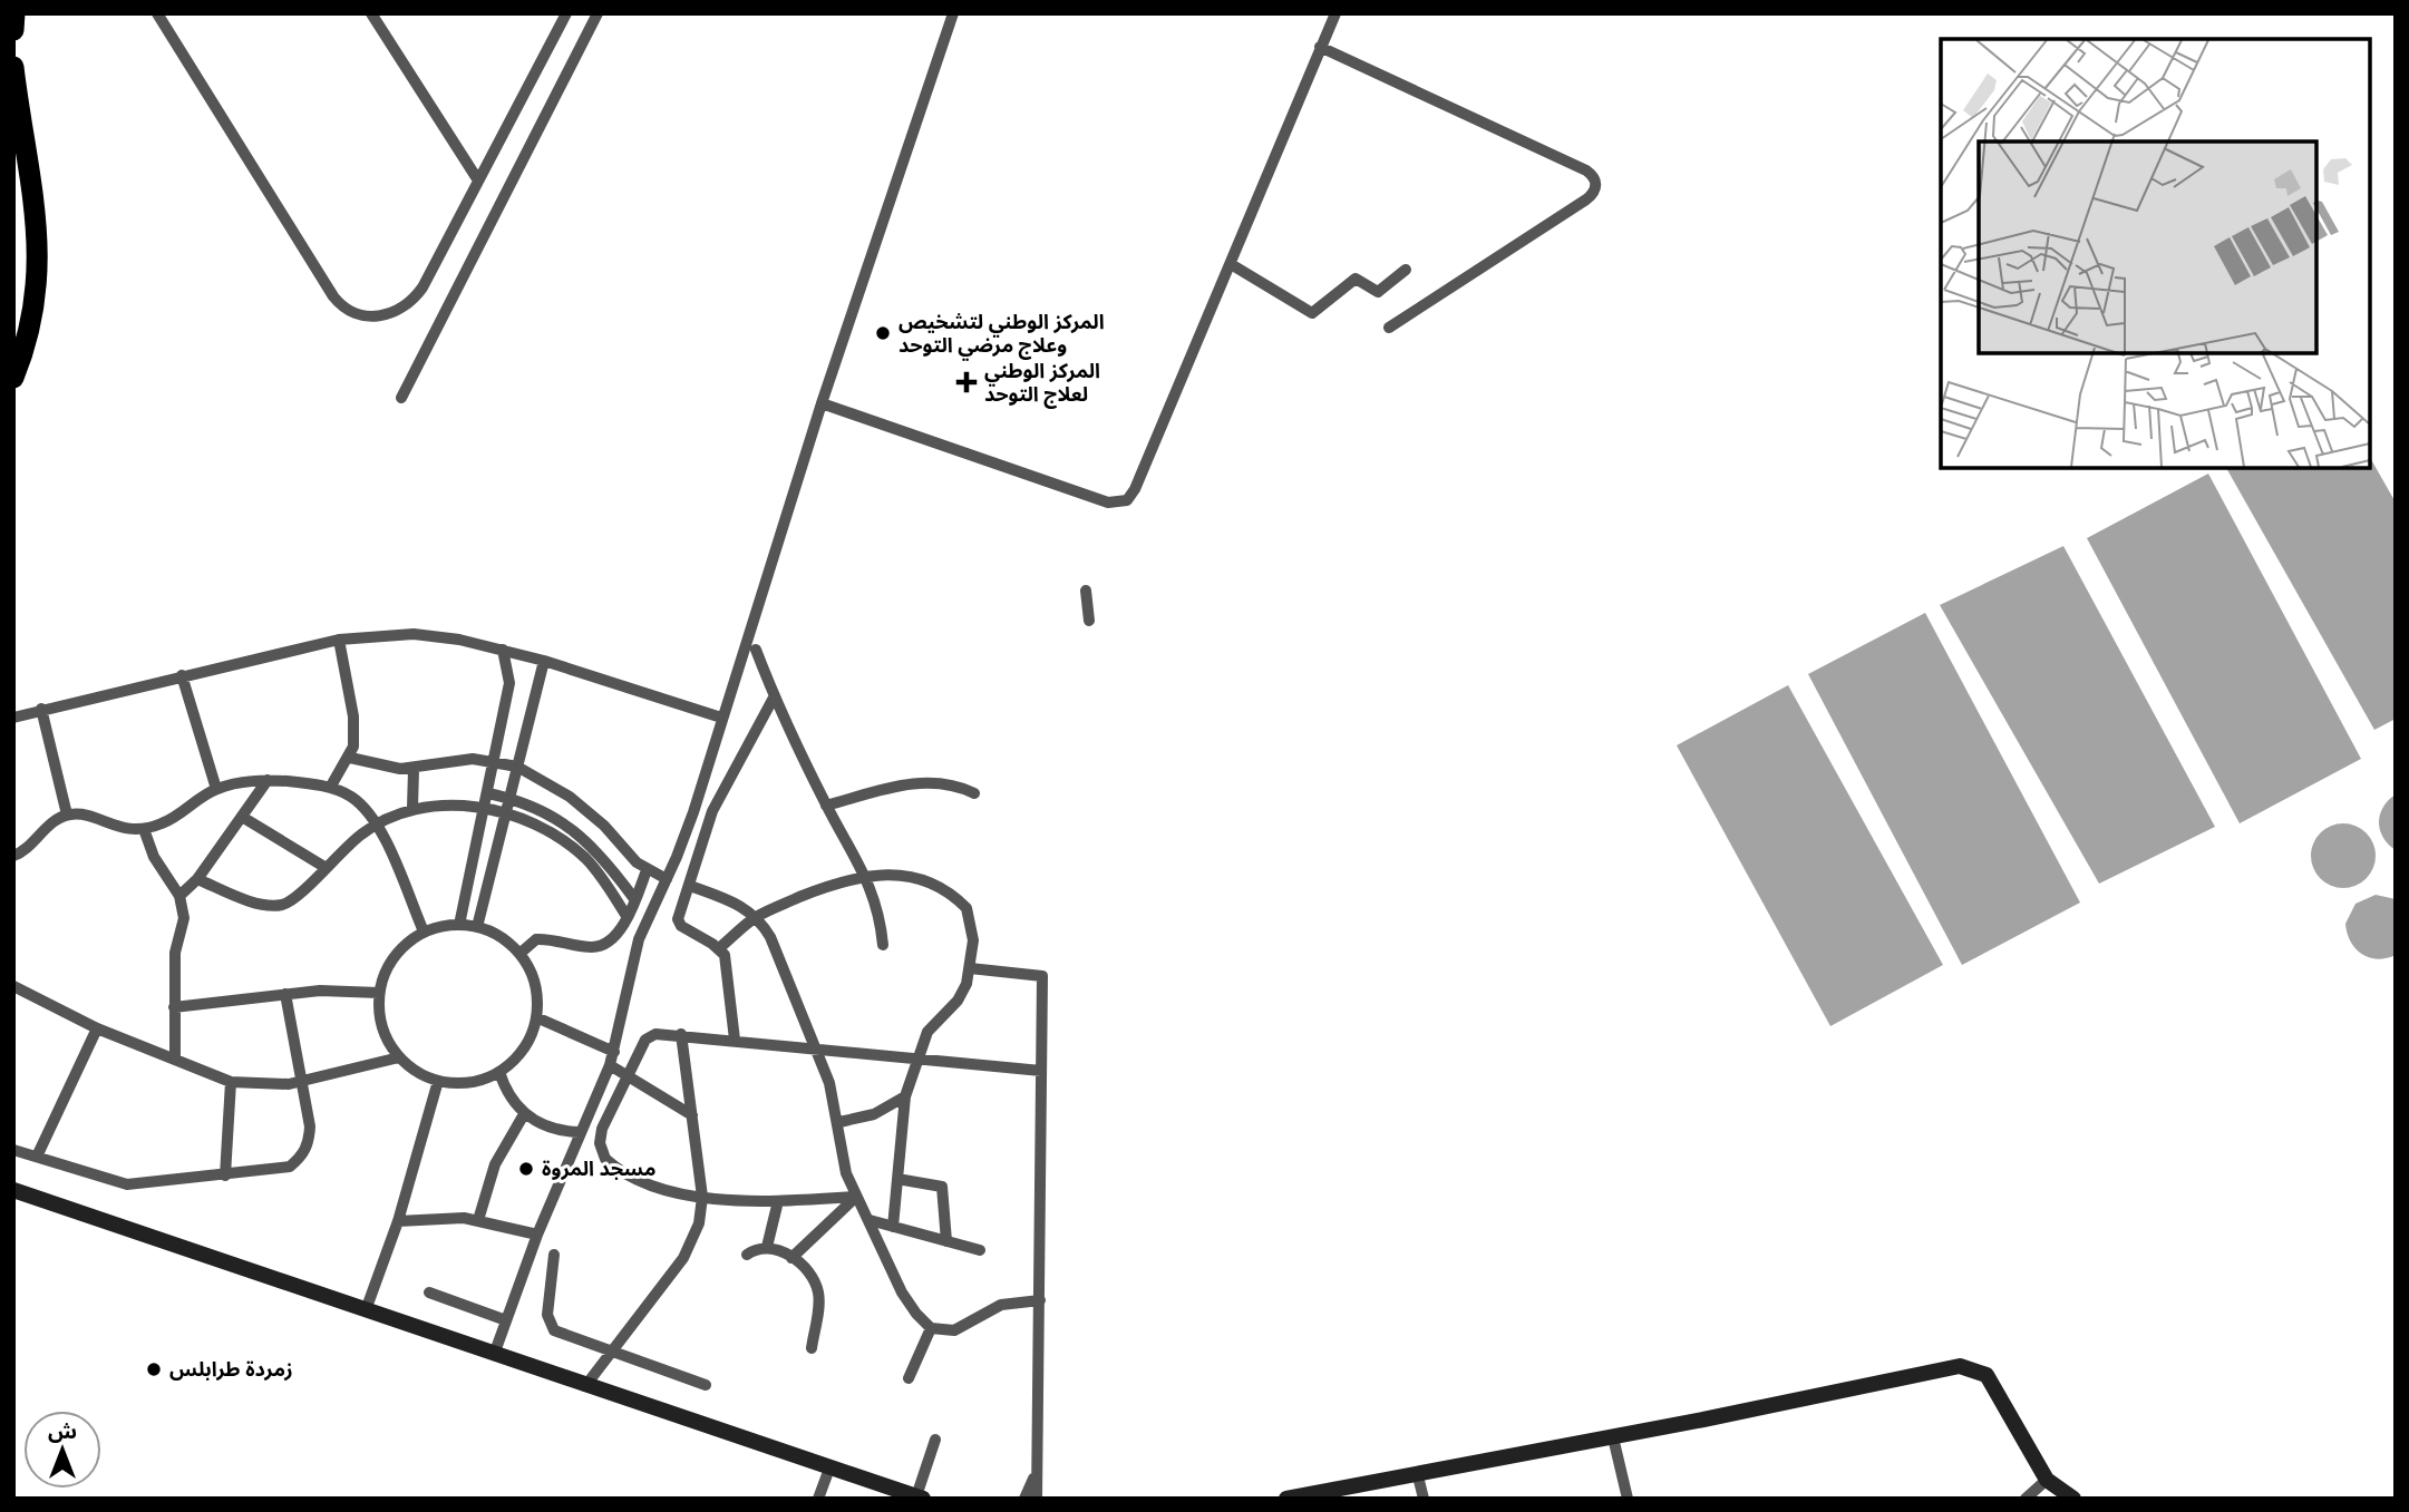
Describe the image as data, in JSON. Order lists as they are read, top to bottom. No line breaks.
{"places":{"other":["المركز الوطني لتشخيص وعلاج مرضي التوحد","مسجد المروة","زمردة طرابلس"],"health":["المركز الوطني لعلاج التوحد"]},"north":"top"}
